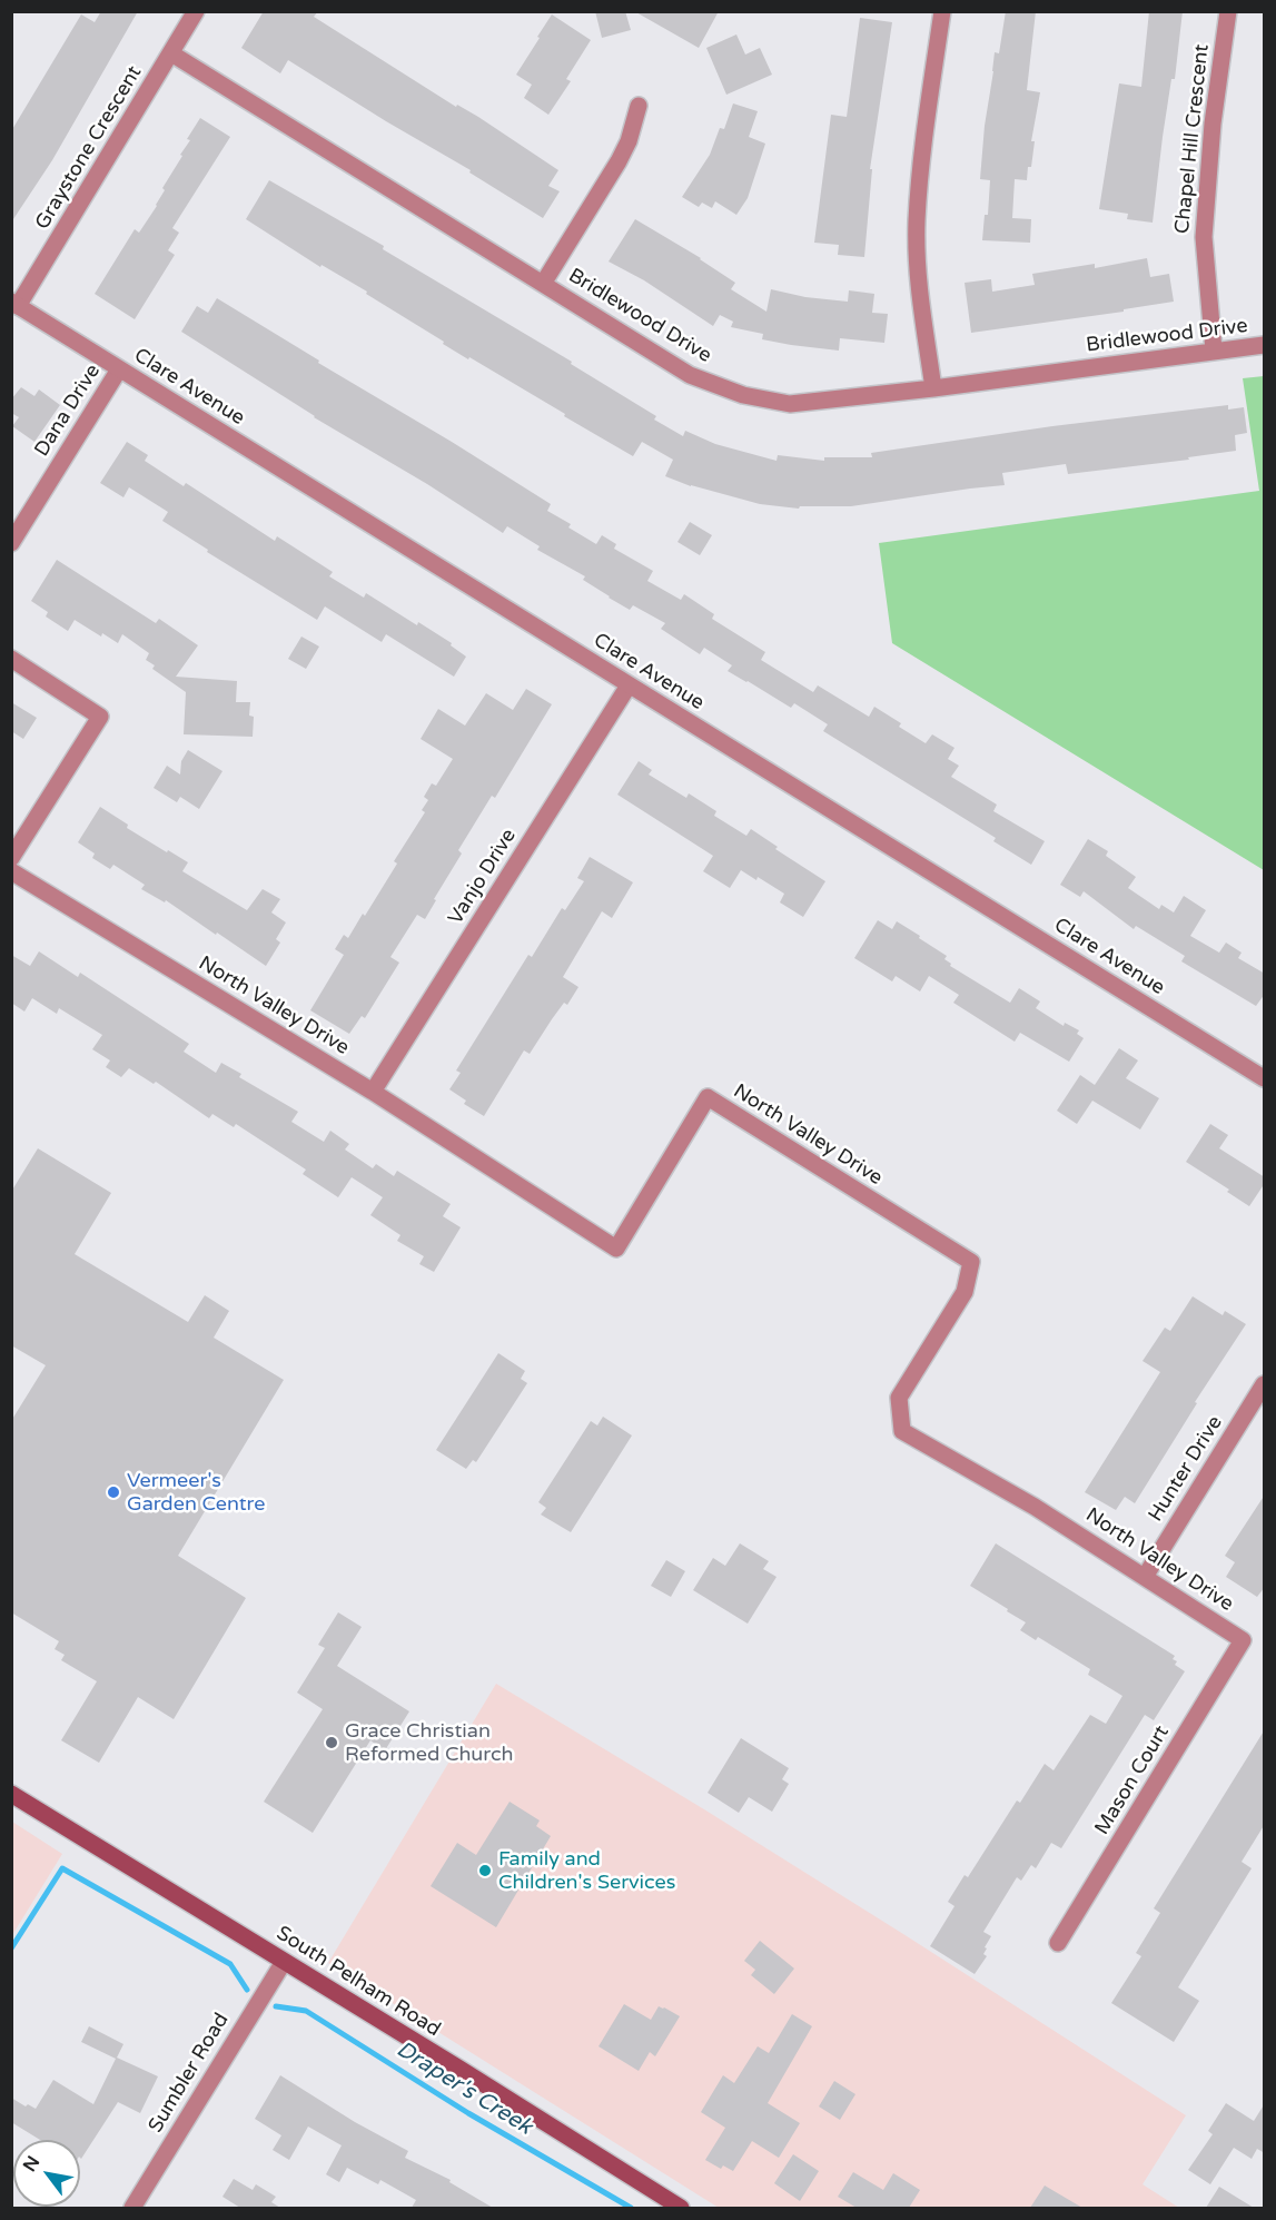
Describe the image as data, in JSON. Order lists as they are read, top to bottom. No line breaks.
{"streets":{"main road":["South Pelham Road"],"street":["Chapel Hill Crescent","Graystone Crescent","Bridlewood Drive","Clare Avenue","Dana Drive","Vanjo Drive","North Valley Drive","Hunter Drive","Mason Court","Sumbler Road"]},"crossings":[["Chapel Hill Crescent","Bridlewood Drive"],["Graystone Crescent","Bridlewood Drive"],["Graystone Crescent","Clare Avenue"],["Clare Avenue","Dana Drive"],["Clare Avenue","Vanjo Drive"],["Vanjo Drive","North Valley Drive"],["North Valley Drive","Hunter Drive"],["North Valley Drive","Mason Court"],["South Pelham Road","Sumbler Road"]],"water":["Draper's Creek"],"places":["Vermeer's Garden Centre","Grace Christian Reformed Church","Family and Children's Services"],"north":"top left"}
